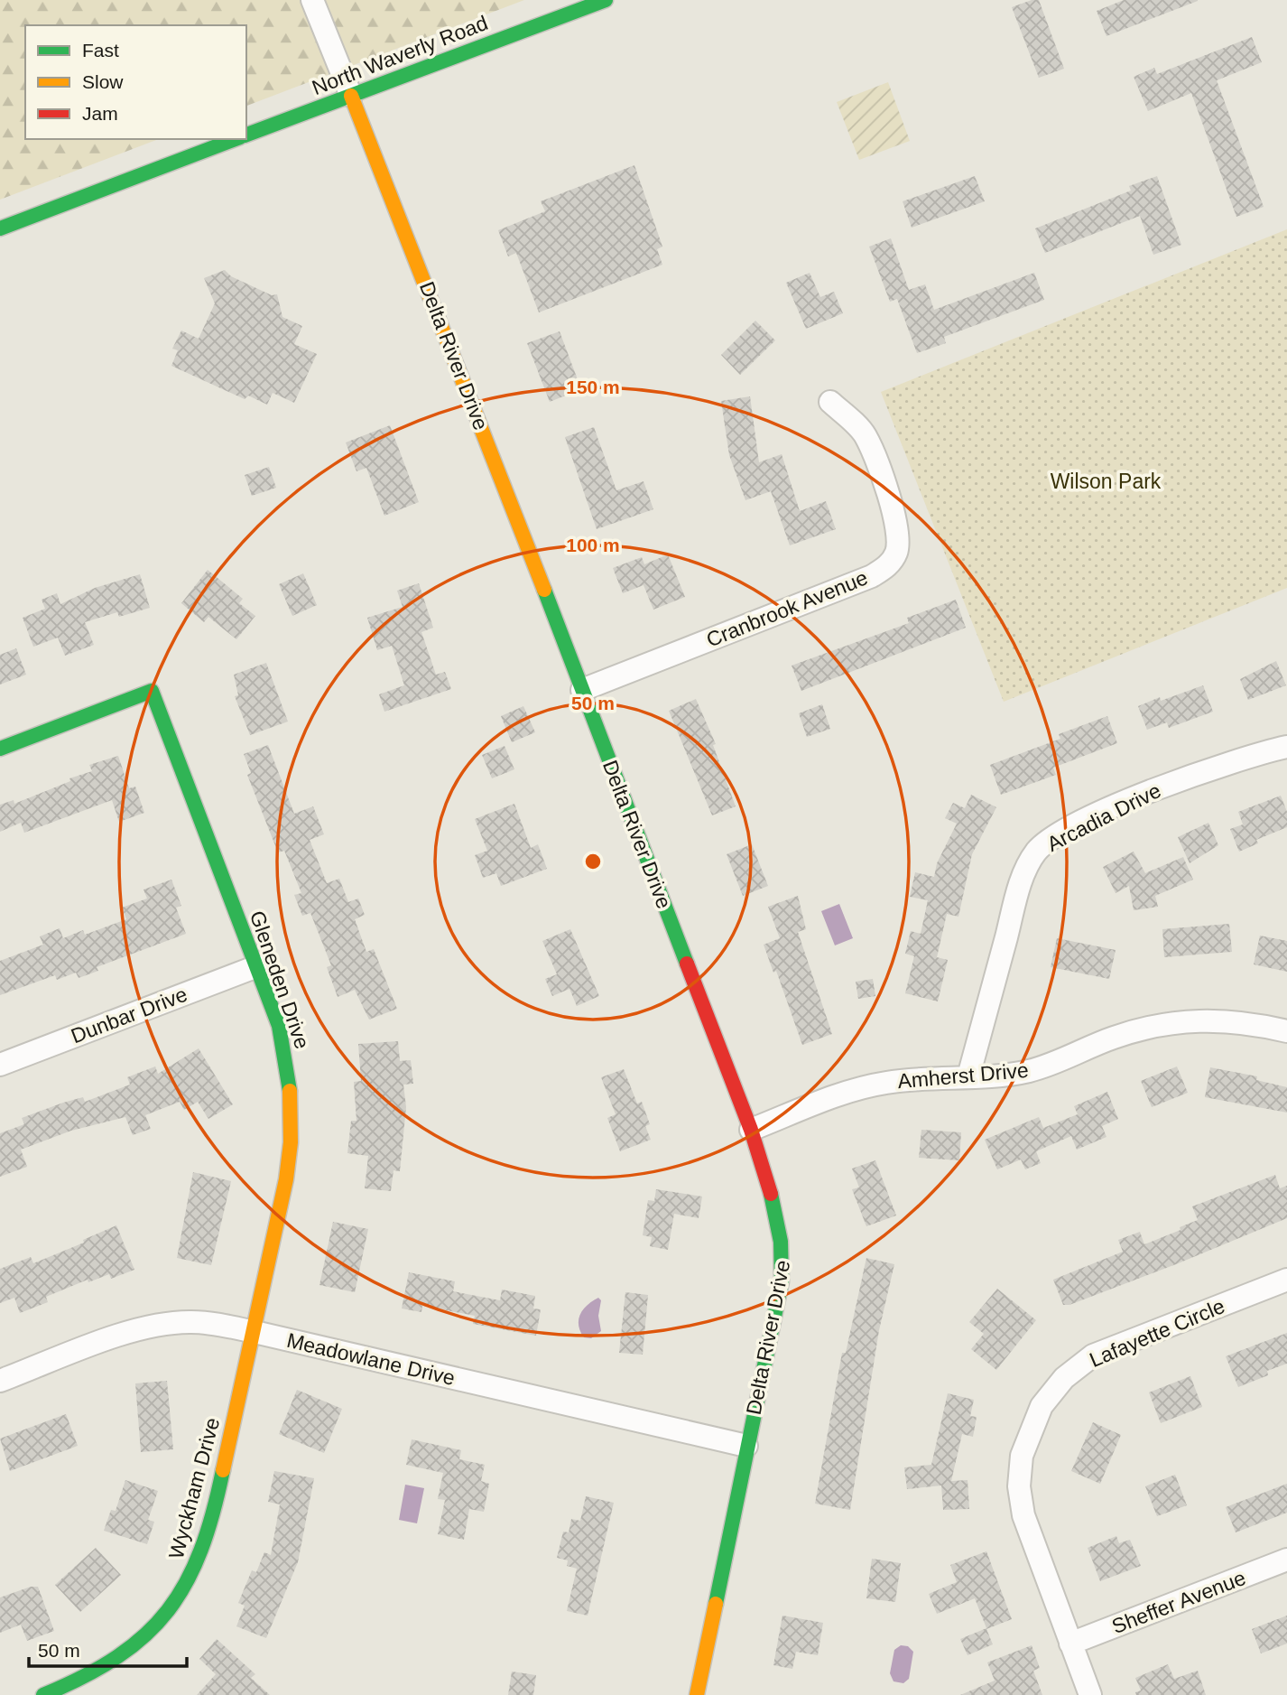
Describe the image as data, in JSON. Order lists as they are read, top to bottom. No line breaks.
{"streets":{"street":["North Waverly Road","Delta River Drive","Cranbrook Avenue","Arcadia Drive","Gleneden Drive","Dunbar Drive","Amherst Drive","Lafayette Circle","Meadowlane Drive","Wyckham Drive","Sheffer Avenue"]},"crossings":[["North Waverly Road","Delta River Drive"],["Delta River Drive","Cranbrook Avenue"],["Delta River Drive","Amherst Drive"],["Delta River Drive","Meadowlane Drive"],["Arcadia Drive","Amherst Drive"],["Gleneden Drive","Dunbar Drive"],["Gleneden Drive","Meadowlane Drive"],["Gleneden Drive","Wyckham Drive"],["Lafayette Circle","Sheffer Avenue"],["Meadowlane Drive","Wyckham Drive"]],"parks":["Wilson Park"],"legend":["Fast","Slow","Jam"],"scale_bar":"50 m","rings":["150 m","100 m","50 m"]}
